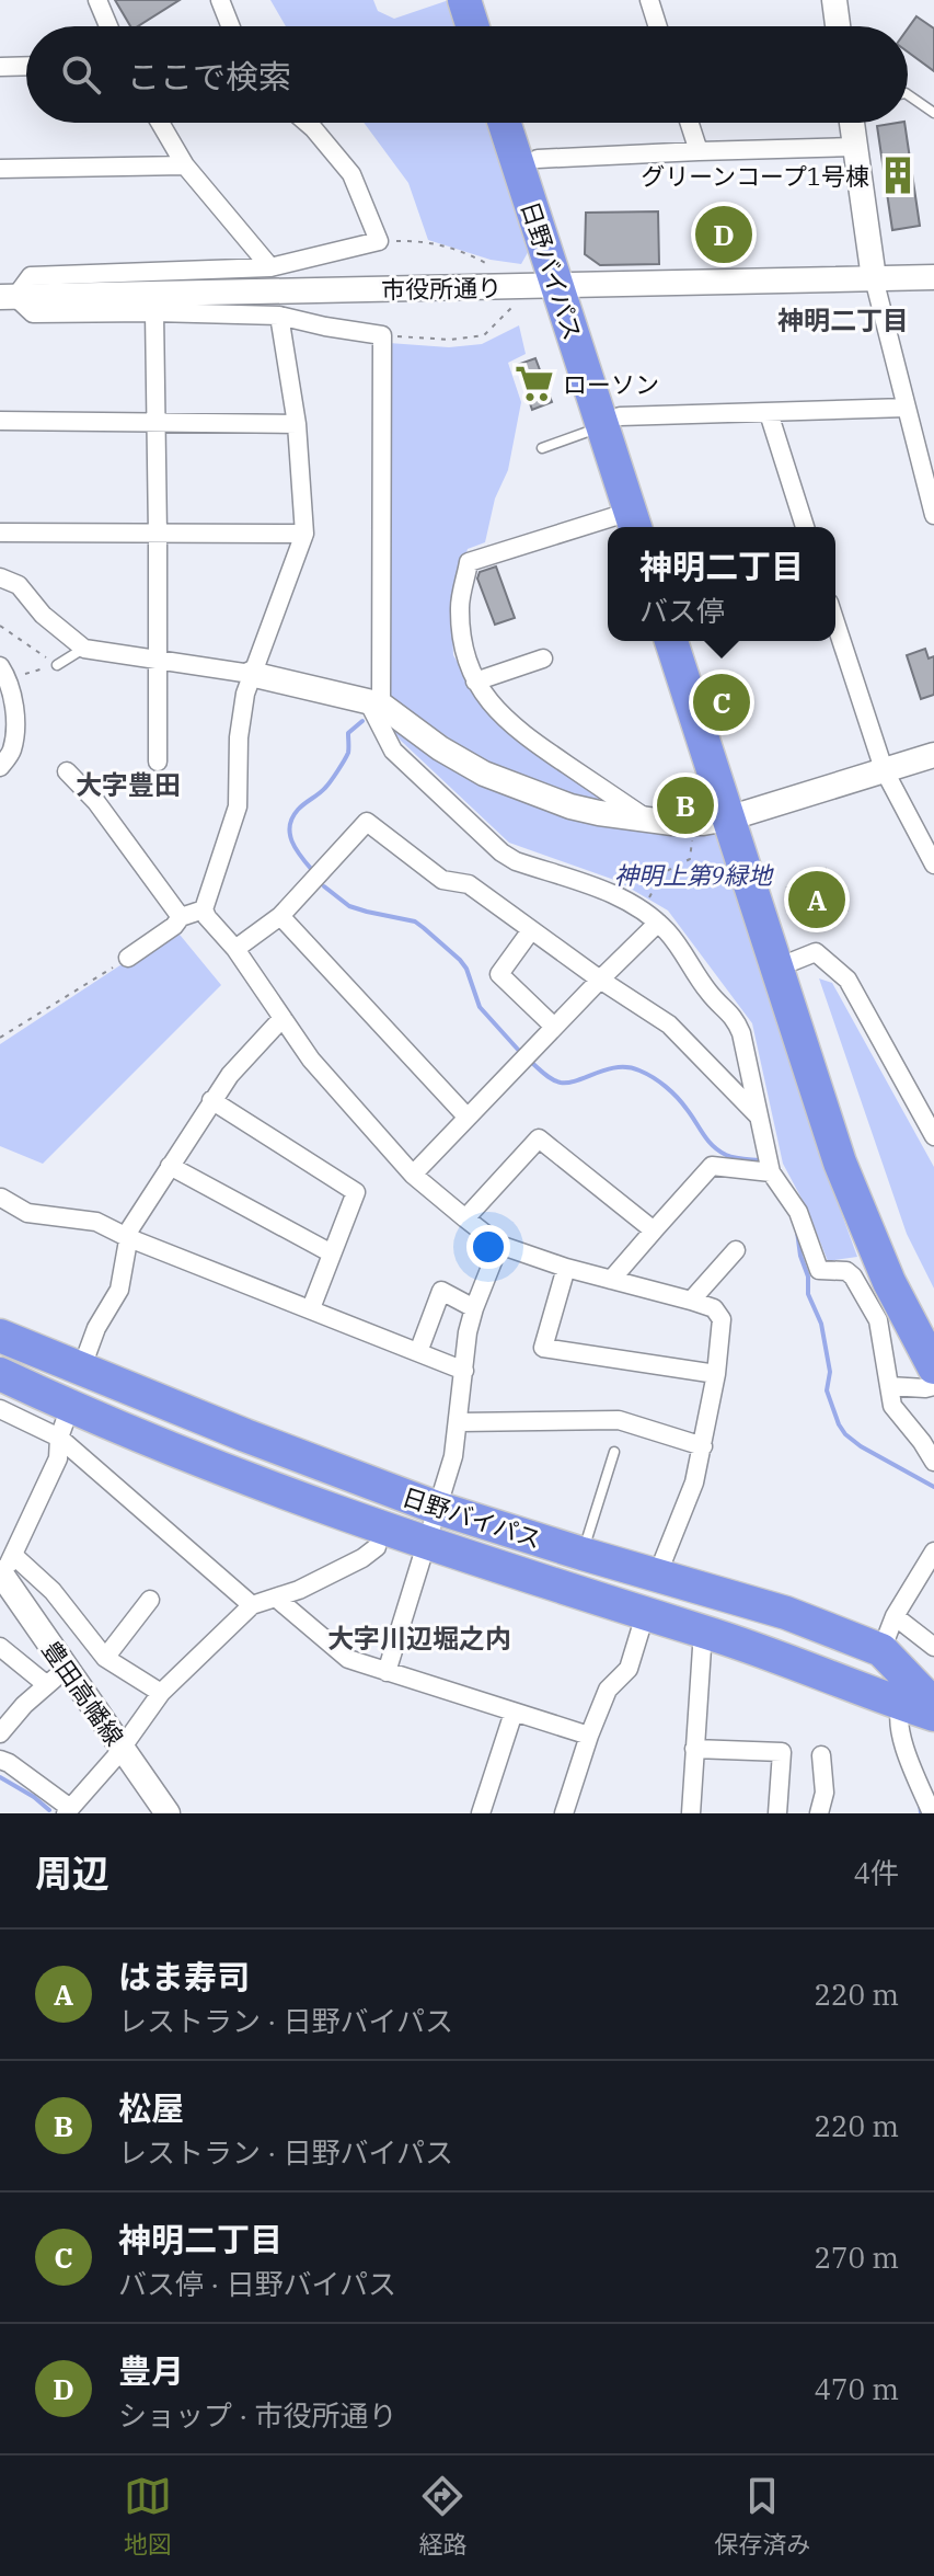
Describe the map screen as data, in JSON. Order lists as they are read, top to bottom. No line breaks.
{"streets":{"highway":["日野バイパス"],"street":["市役所通り","豊田高幡線"]},"crossings":[["日野バイパス","市役所通り"]],"districts":["神明二丁目","大字豊田","大字川辺堀之内"],"parks":["神明上第9緑地"],"places":{"building":["グリーンコープ1号棟"],"supermarket":["ローソン"]},"page":{"search":"ここで検索","pins":["D","C","B","A"],"popup":["神明二丁目","バス停"],"heading":["周辺","4件"],"list":[{"mark":"A","name":"はま寿司","note":"レストラン · 日野バイパス","value":"220 m"},{"mark":"B","name":"松屋","note":"レストラン · 日野バイパス","value":"220 m"},{"mark":"C","name":"神明二丁目","note":"バス停 · 日野バイパス","value":"270 m"},{"mark":"D","name":"豊月","note":"ショップ · 市役所通り","value":"470 m"}],"nav":["地図","経路","保存済み"]}}
